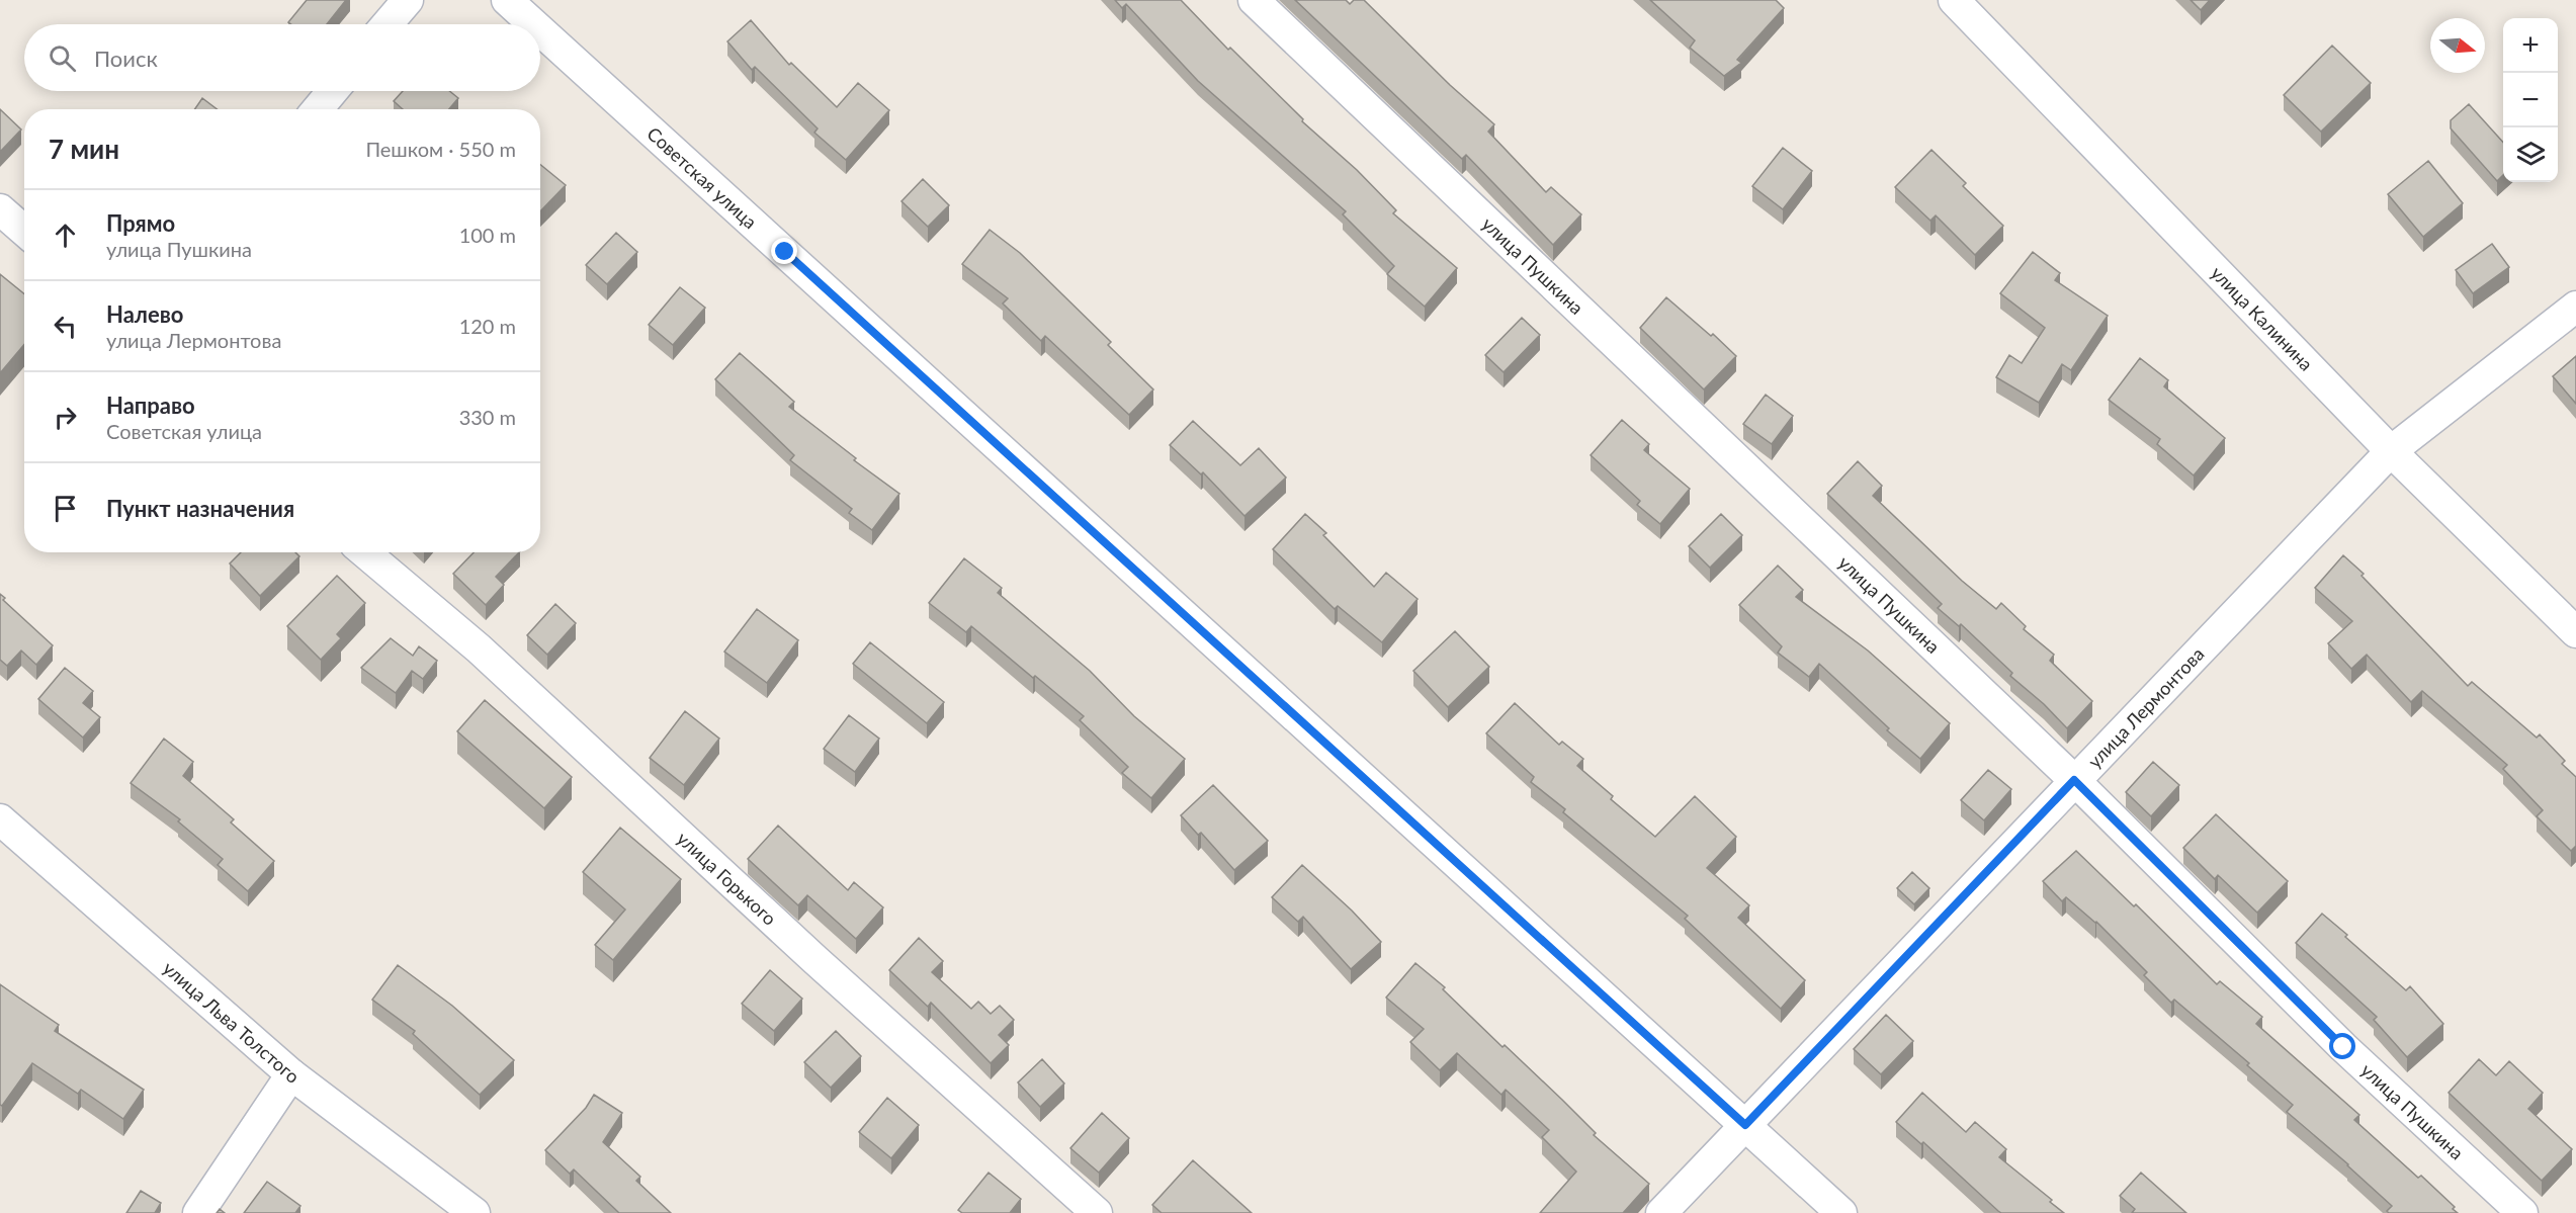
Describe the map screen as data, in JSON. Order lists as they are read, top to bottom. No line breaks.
{"streets":{"street":["Советская улица","улица Пушкина","улица Калинина","улица Лермонтова","улица Горького","улица Льва Толстого"]},"crossings":[["Советская улица","улица Лермонтова"],["улица Пушкина","улица Лермонтова"],["улица Калинина","улица Лермонтова"]],"north":"right","page":{"map_buttons":["+","−"],"search":"Поиск","heading":["7 мин","Пешком · 550 m"],"list":[["Прямо","улица Пушкина","100 m"],["Налево","улица Лермонтова","120 m"],["Направо","Советская улица","330 m"],"Пункт назначения"]}}
